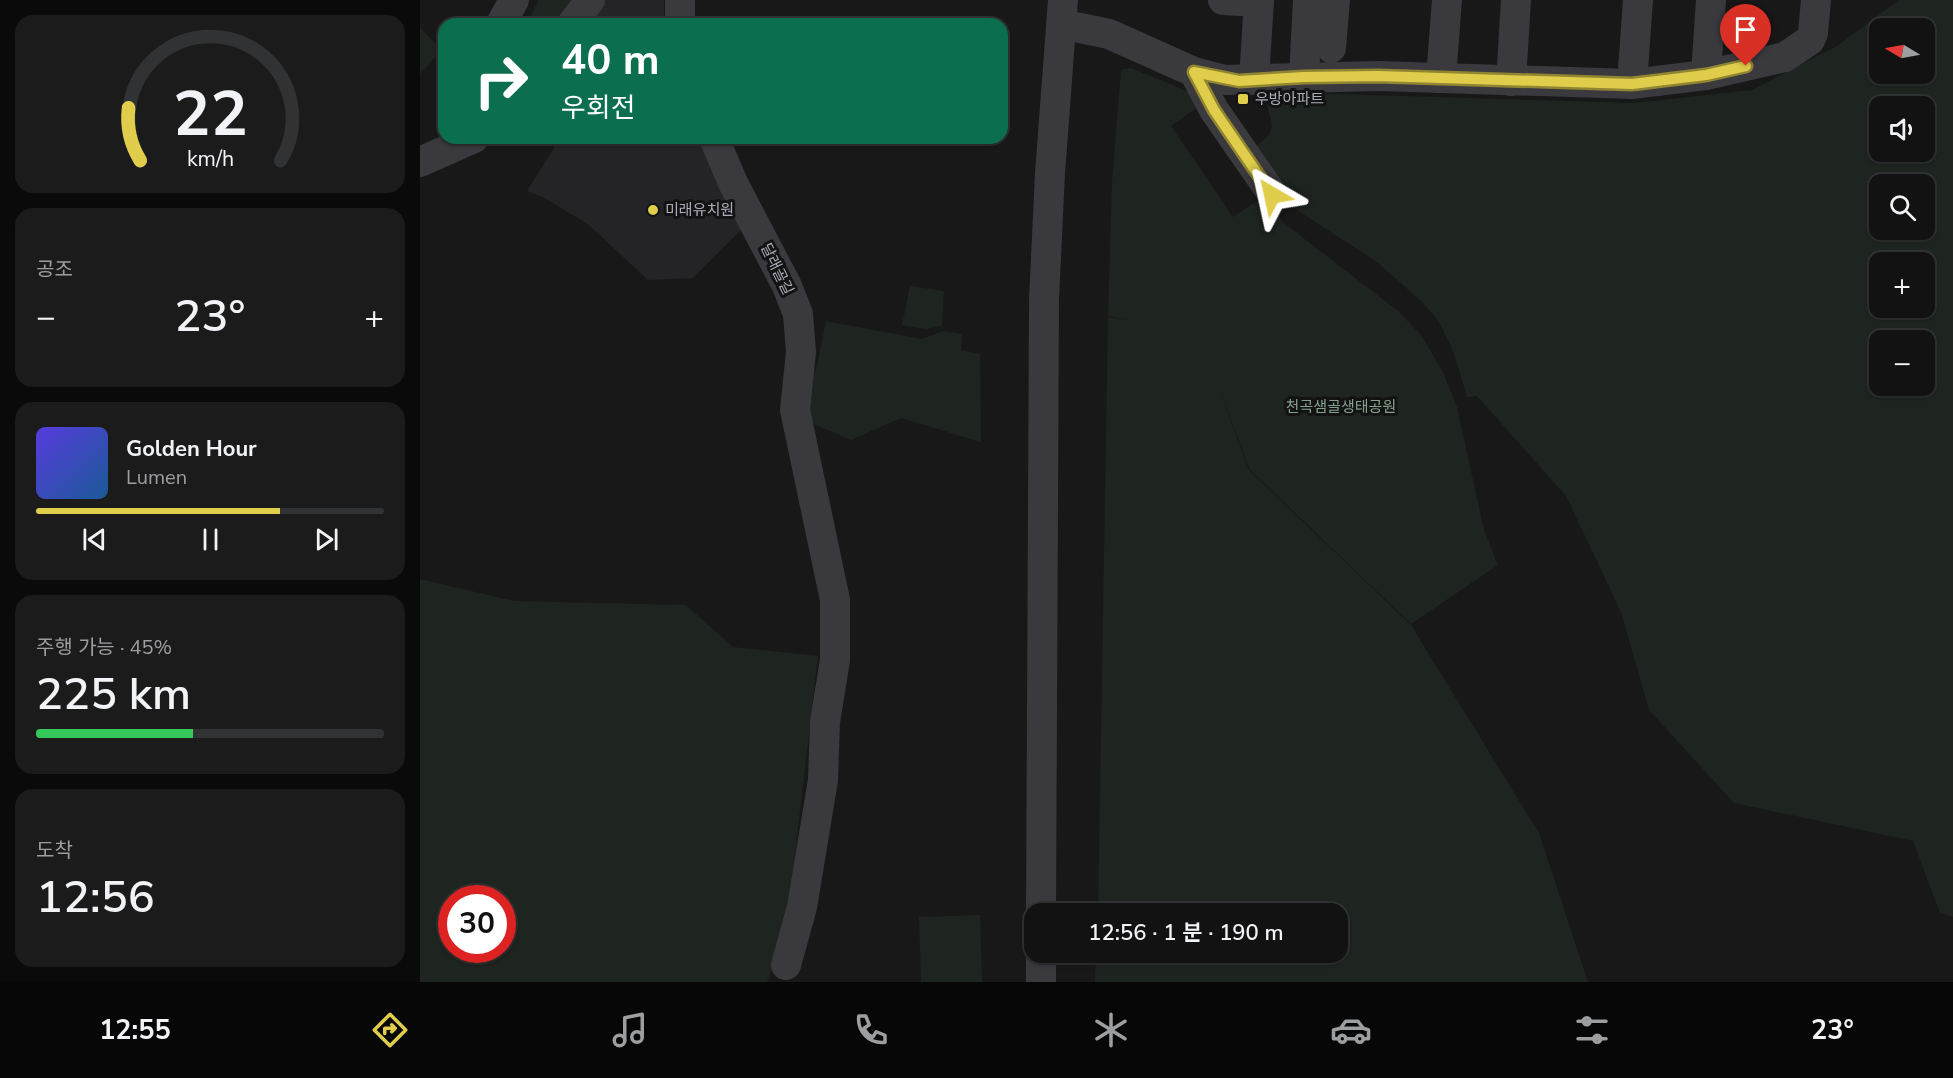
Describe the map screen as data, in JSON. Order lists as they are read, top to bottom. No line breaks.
{"streets":{"street":["달래골길"]},"parks":["천곡샘골생태공원"],"places":{"transit":["우방아파트"],"other":["미래유치원"]},"north":"left","page":{"map_buttons":["+","−"],"turn":["40 m","우회전"],"tile":["공조",["주행 가능 · 45%","225 km"],["도착","12:56"]],"heat":["−","23°","+"],"song":["Golden Hour","Lumen"],"limit":"30","trip":"12:56 · 1 분 · 190 m","tabs":["12:55","23°"],"gauge":["22","km/h"]}}
